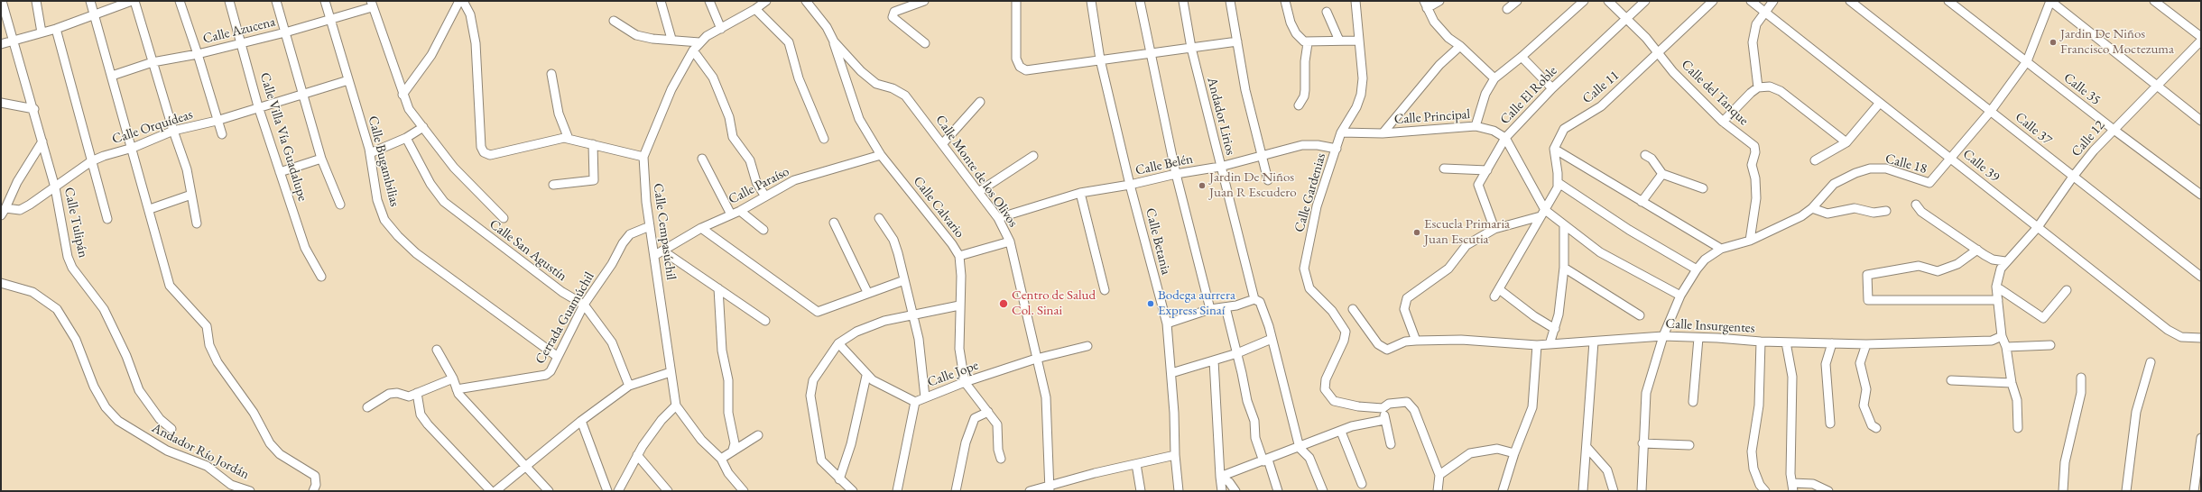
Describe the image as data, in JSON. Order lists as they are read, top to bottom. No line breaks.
{"streets":{"street":["Calle Azucena","Calle 11","Calle 35","Calle del Tanque","Calle El Roble","Andador Lirios","Calle Principal","Calle Orquídeas","Calle 37","Calle Villa Vía Guadalupe","Calle 12","Calle Bugambilias","Calle 18","Calle Belén","Calle 39","Calle Monte de los Olivos","Calle Paraíso","Calle Gardenias","Calle Calvario","Calle Tulipán","Calle Cempasúchil","Calle Betania","Calle San Agustín","Cerrada Guamúchil","Calle Insurgentes","Calle Jope","Andador Río Jordán"]},"crossings":[["Calle Azucena","Calle Villa Vía Guadalupe"],["Calle Azucena","Calle Bugambilias"],["Calle 11","Calle del Tanque"],["Calle 35","Calle 12"],["Calle 35","Calle 18"],["Calle del Tanque","Calle El Roble"],["Calle del Tanque","Calle 18"],["Calle El Roble","Calle Principal"],["Andador Lirios","Calle Belén"],["Calle Principal","Calle Gardenias"],["Calle Orquídeas","Calle Villa Vía Guadalupe"],["Calle Orquídeas","Calle Bugambilias"],["Calle Orquídeas","Calle Tulipán"],["Calle 37","Calle 12"],["Calle 37","Calle 18"],["Calle 12","Calle 39"],["Calle Bugambilias","Cerrada Guamúchil"],["Calle 18","Calle 39"],["Calle 18","Calle Insurgentes"],["Calle Belén","Calle Monte de los Olivos"],["Calle Belén","Calle Gardenias"],["Calle Belén","Calle Betania"],["Calle Monte de los Olivos","Calle Calvario"],["Calle Monte de los Olivos","Calle Jope"],["Calle Paraíso","Calle Calvario"],["Calle Paraíso","Calle Cempasúchil"],["Calle Calvario","Calle Jope"],["Calle Cempasúchil","Cerrada Guamúchil"],["Calle San Agustín","Cerrada Guamúchil"]],"places":["Jardin De Niños Francisco Moctezuma","Jardin De Niños Juan R Escudero","Escuela Primaria Juan Escutia","Centro de Salud Col. Sinai","Bodega aurrera Express Sinaí"]}
